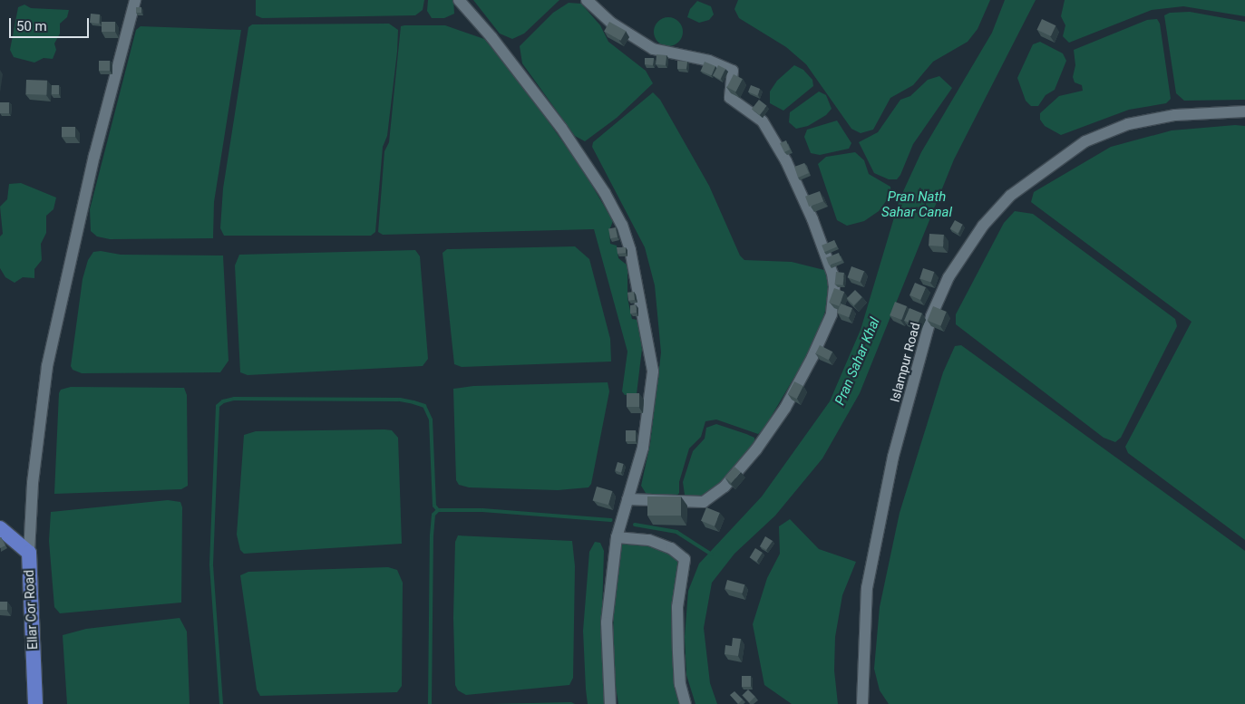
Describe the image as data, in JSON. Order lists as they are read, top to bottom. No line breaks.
{"streets":{"main road":["Ellar Cor Road"],"street":["Islampur Road"]},"water":["Pran Nath Sahar Canal","Pran Sahar Khal"],"scale_bar":"50 m"}
